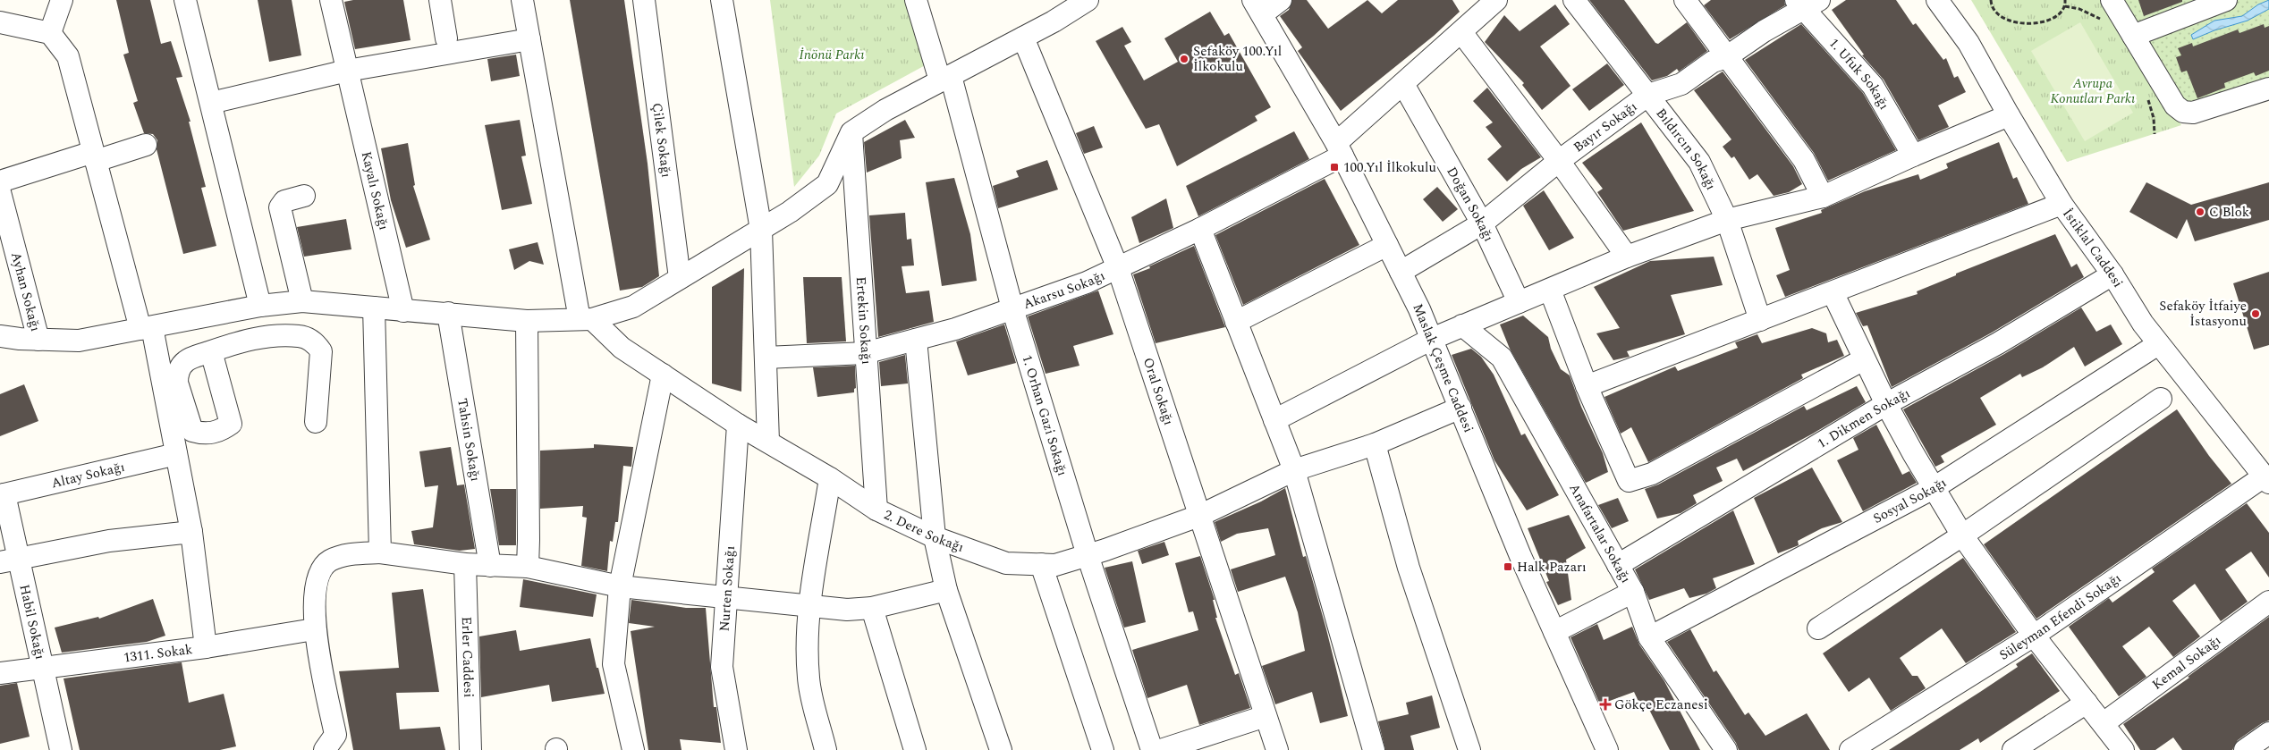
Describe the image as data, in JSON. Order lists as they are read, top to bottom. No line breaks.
{"streets":{"street":["1. Ufuk Sokağı","Bayır Sokağı","Çilek Sokağı","Bıldırcın Sokağı","Kayalı Sokağı","Doğan Sokağı","İstiklal Caddesi","Akarsu Sokağı","Ayhan Sokağı","Ertekin Sokağı","Maslak Çeşme Caddesi","Oral Sokağı","1. Orhan Gazi Sokağı","1. Dikmen Sokağı","Tahsin Sokağı","Altay Sokağı","Sosyal Sokağı","2. Dere Sokağı","Anafartalar Sokağı","Nurten Sokağı","Süleyman Efendi Sokağı","Habil Sokağı","1311. Sokak","Erler Caddesi","Kemal Sokağı"]},"crossings":[["1. Ufuk Sokağı","Bayır Sokağı"],["Bayır Sokağı","Bıldırcın Sokağı"],["Bayır Sokağı","Doğan Sokağı"],["Bayır Sokağı","Maslak Çeşme Caddesi"],["Doğan Sokağı","Akarsu Sokağı"],["İstiklal Caddesi","1. Dikmen Sokağı"],["İstiklal Caddesi","Sosyal Sokağı"],["İstiklal Caddesi","Süleyman Efendi Sokağı"],["Akarsu Sokağı","Ertekin Sokağı"],["Akarsu Sokağı","Maslak Çeşme Caddesi"],["Akarsu Sokağı","Oral Sokağı"],["Akarsu Sokağı","1. Orhan Gazi Sokağı"],["Ertekin Sokağı","2. Dere Sokağı"],["Maslak Çeşme Caddesi","2. Dere Sokağı"],["Oral Sokağı","2. Dere Sokağı"],["1. Orhan Gazi Sokağı","2. Dere Sokağı"],["1. Dikmen Sokağı","Anafartalar Sokağı"],["Altay Sokağı","Habil Sokağı"],["Sosyal Sokağı","Anafartalar Sokağı"],["2. Dere Sokağı","Nurten Sokağı"],["Habil Sokağı","1311. Sokak"]],"parks":["İnönü Parkı","Avrupa Konutları Parkı"],"places":{"other":["Sefaköy 100.Yıl İlkokulu","C Blok","Sefaköy İtfaiye İstasyonu"],"transit":["100.Yıl İlkokulu","Halk Pazarı"],"health":["Gökçe Eczanesi"]}}
